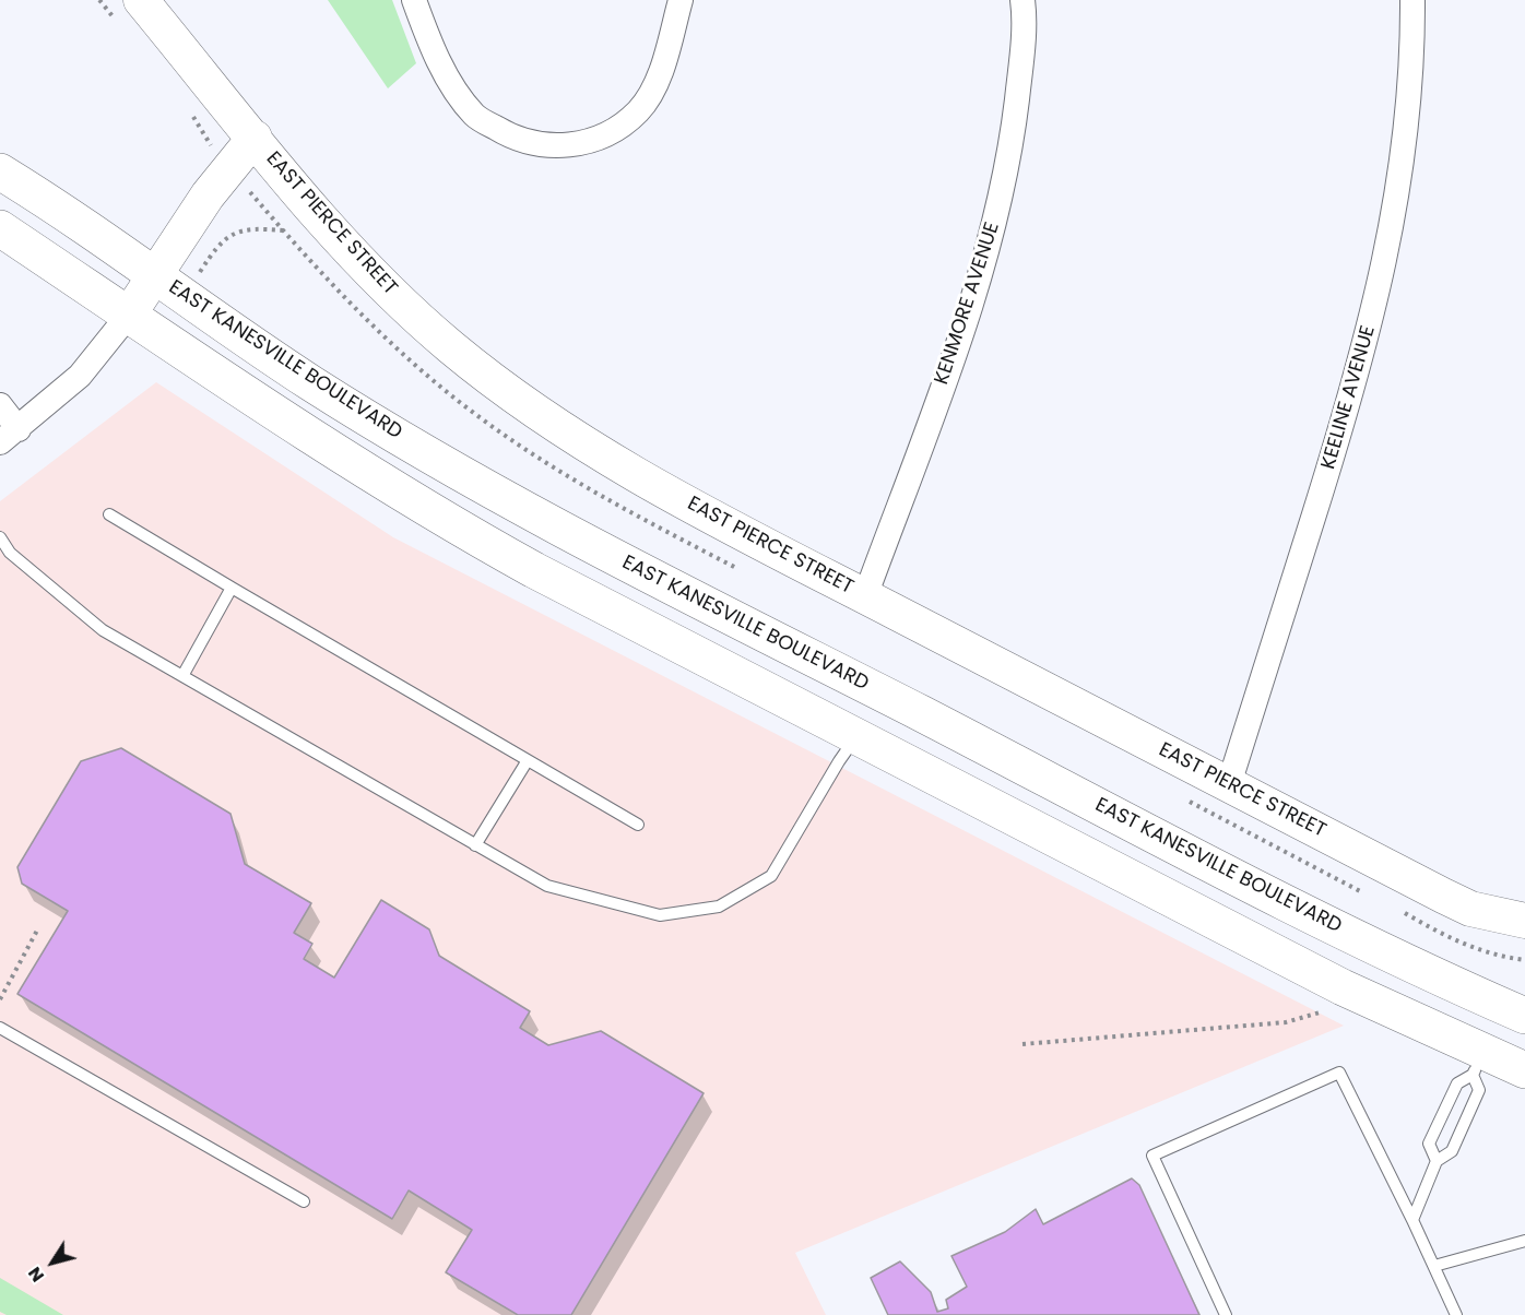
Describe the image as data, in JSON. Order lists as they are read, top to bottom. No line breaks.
{"streets":{"main road":["EAST PIERCE STREET","EAST KANESVILLE BOULEVARD"],"street":["KENMORE AVENUE","KEELINE AVENUE"]},"crossings":[["EAST PIERCE STREET","KENMORE AVENUE"],["EAST PIERCE STREET","KEELINE AVENUE"]],"north":"bottom left"}
